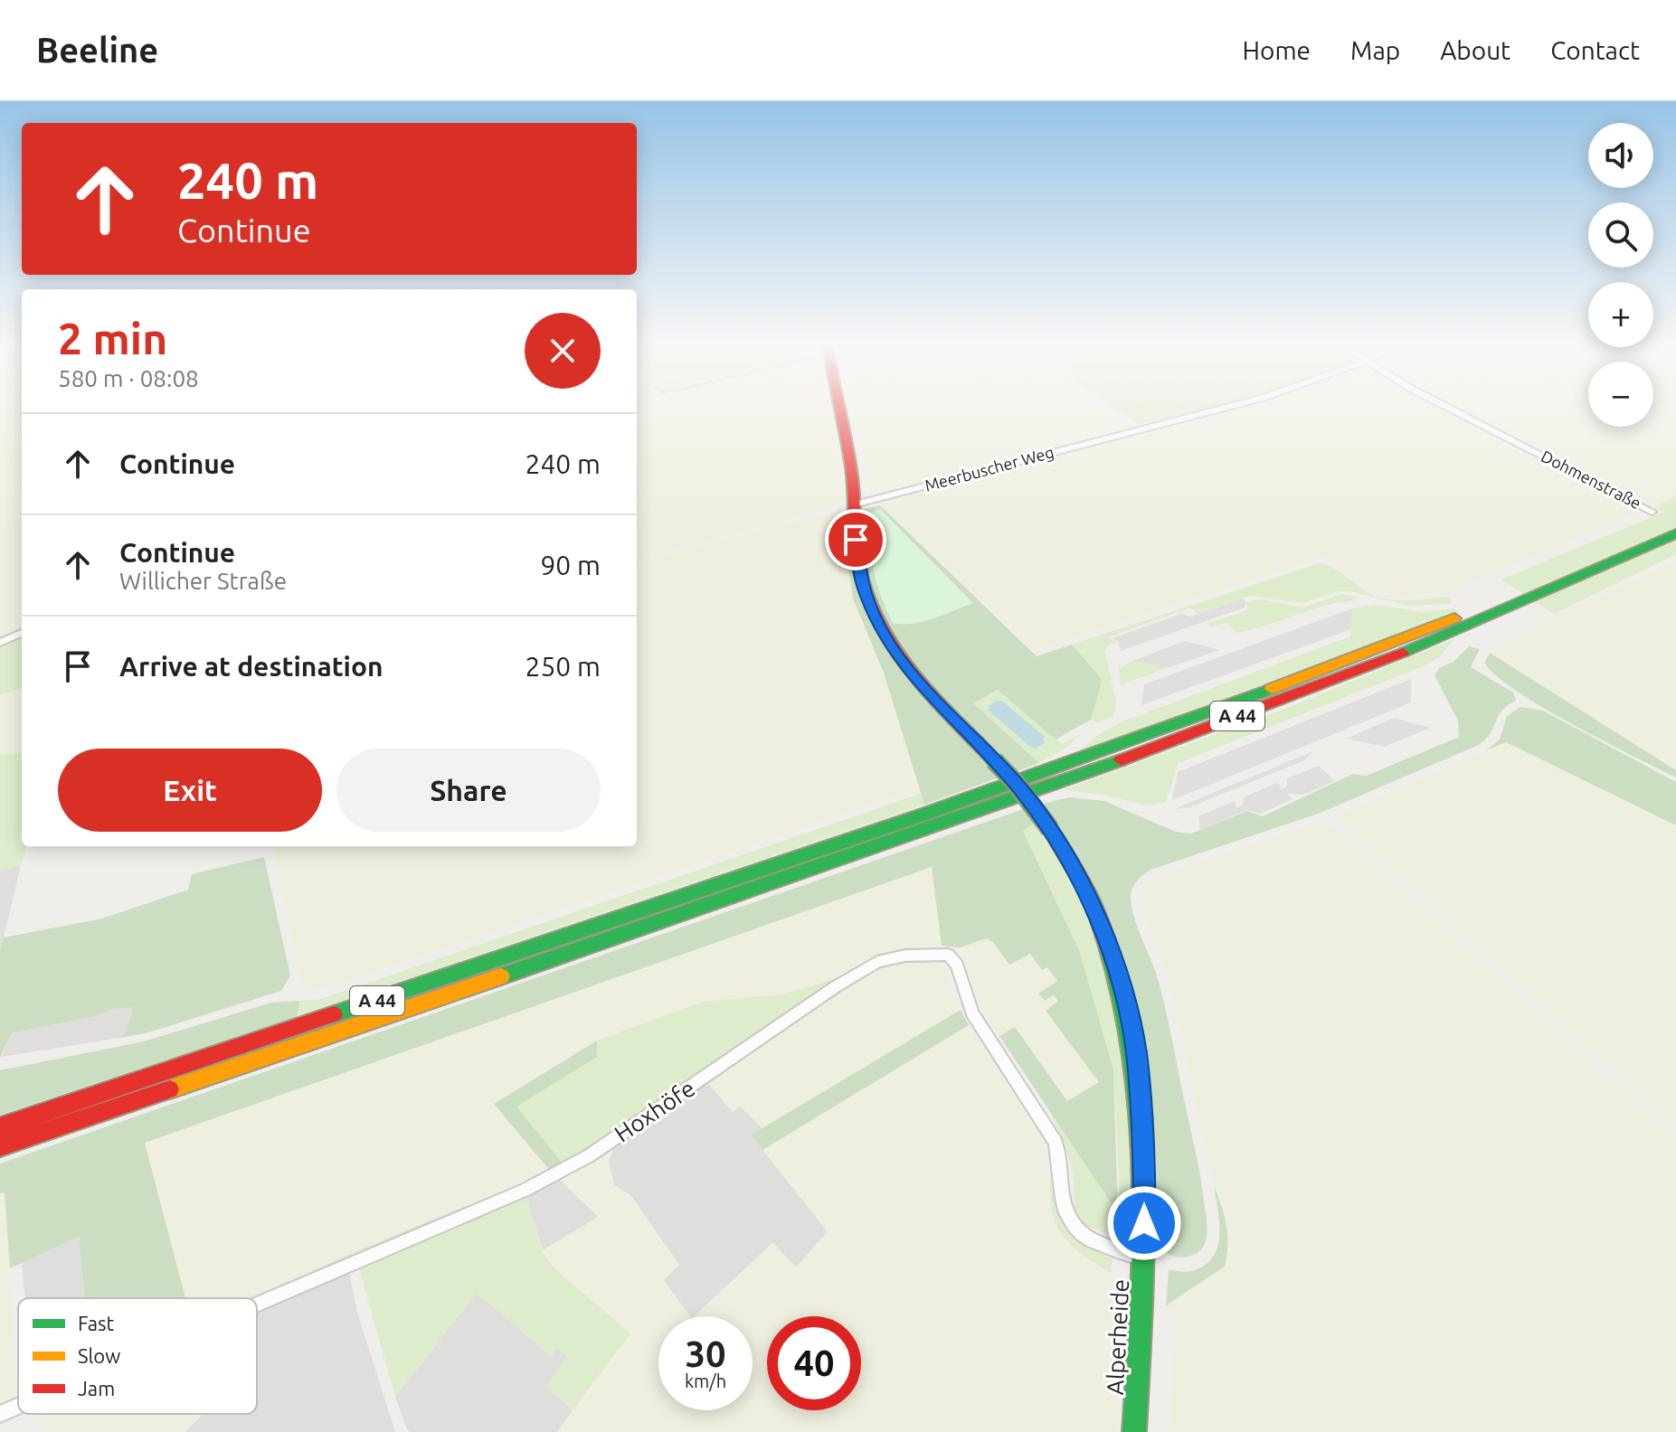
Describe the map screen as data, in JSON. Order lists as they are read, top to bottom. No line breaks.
{"streets":{"main road":["A 44","Alperheide"],"street":["Meerbuscher Weg","Dohmenstraße","Hoxhöfe"]},"crossings":[["Meerbuscher Weg","Alperheide"],["Hoxhöfe","Alperheide"]],"legend":["Fast","Slow","Jam"],"page":{"header":"Beeline","nav":["Home","Map","About","Contact"],"map_buttons":["+","−"],"turn":["240 m","Continue"],"heading":["2 min","580 m · 08:08"],"list":[{"name":"Continue","value":"240 m"},{"name":"Continue","note":"Willicher Straße","value":"90 m"},{"name":"Arrive at destination","value":"250 m"}],"buttons":["Exit","Share"],"speed":"30 km/h","limit":"40"}}
